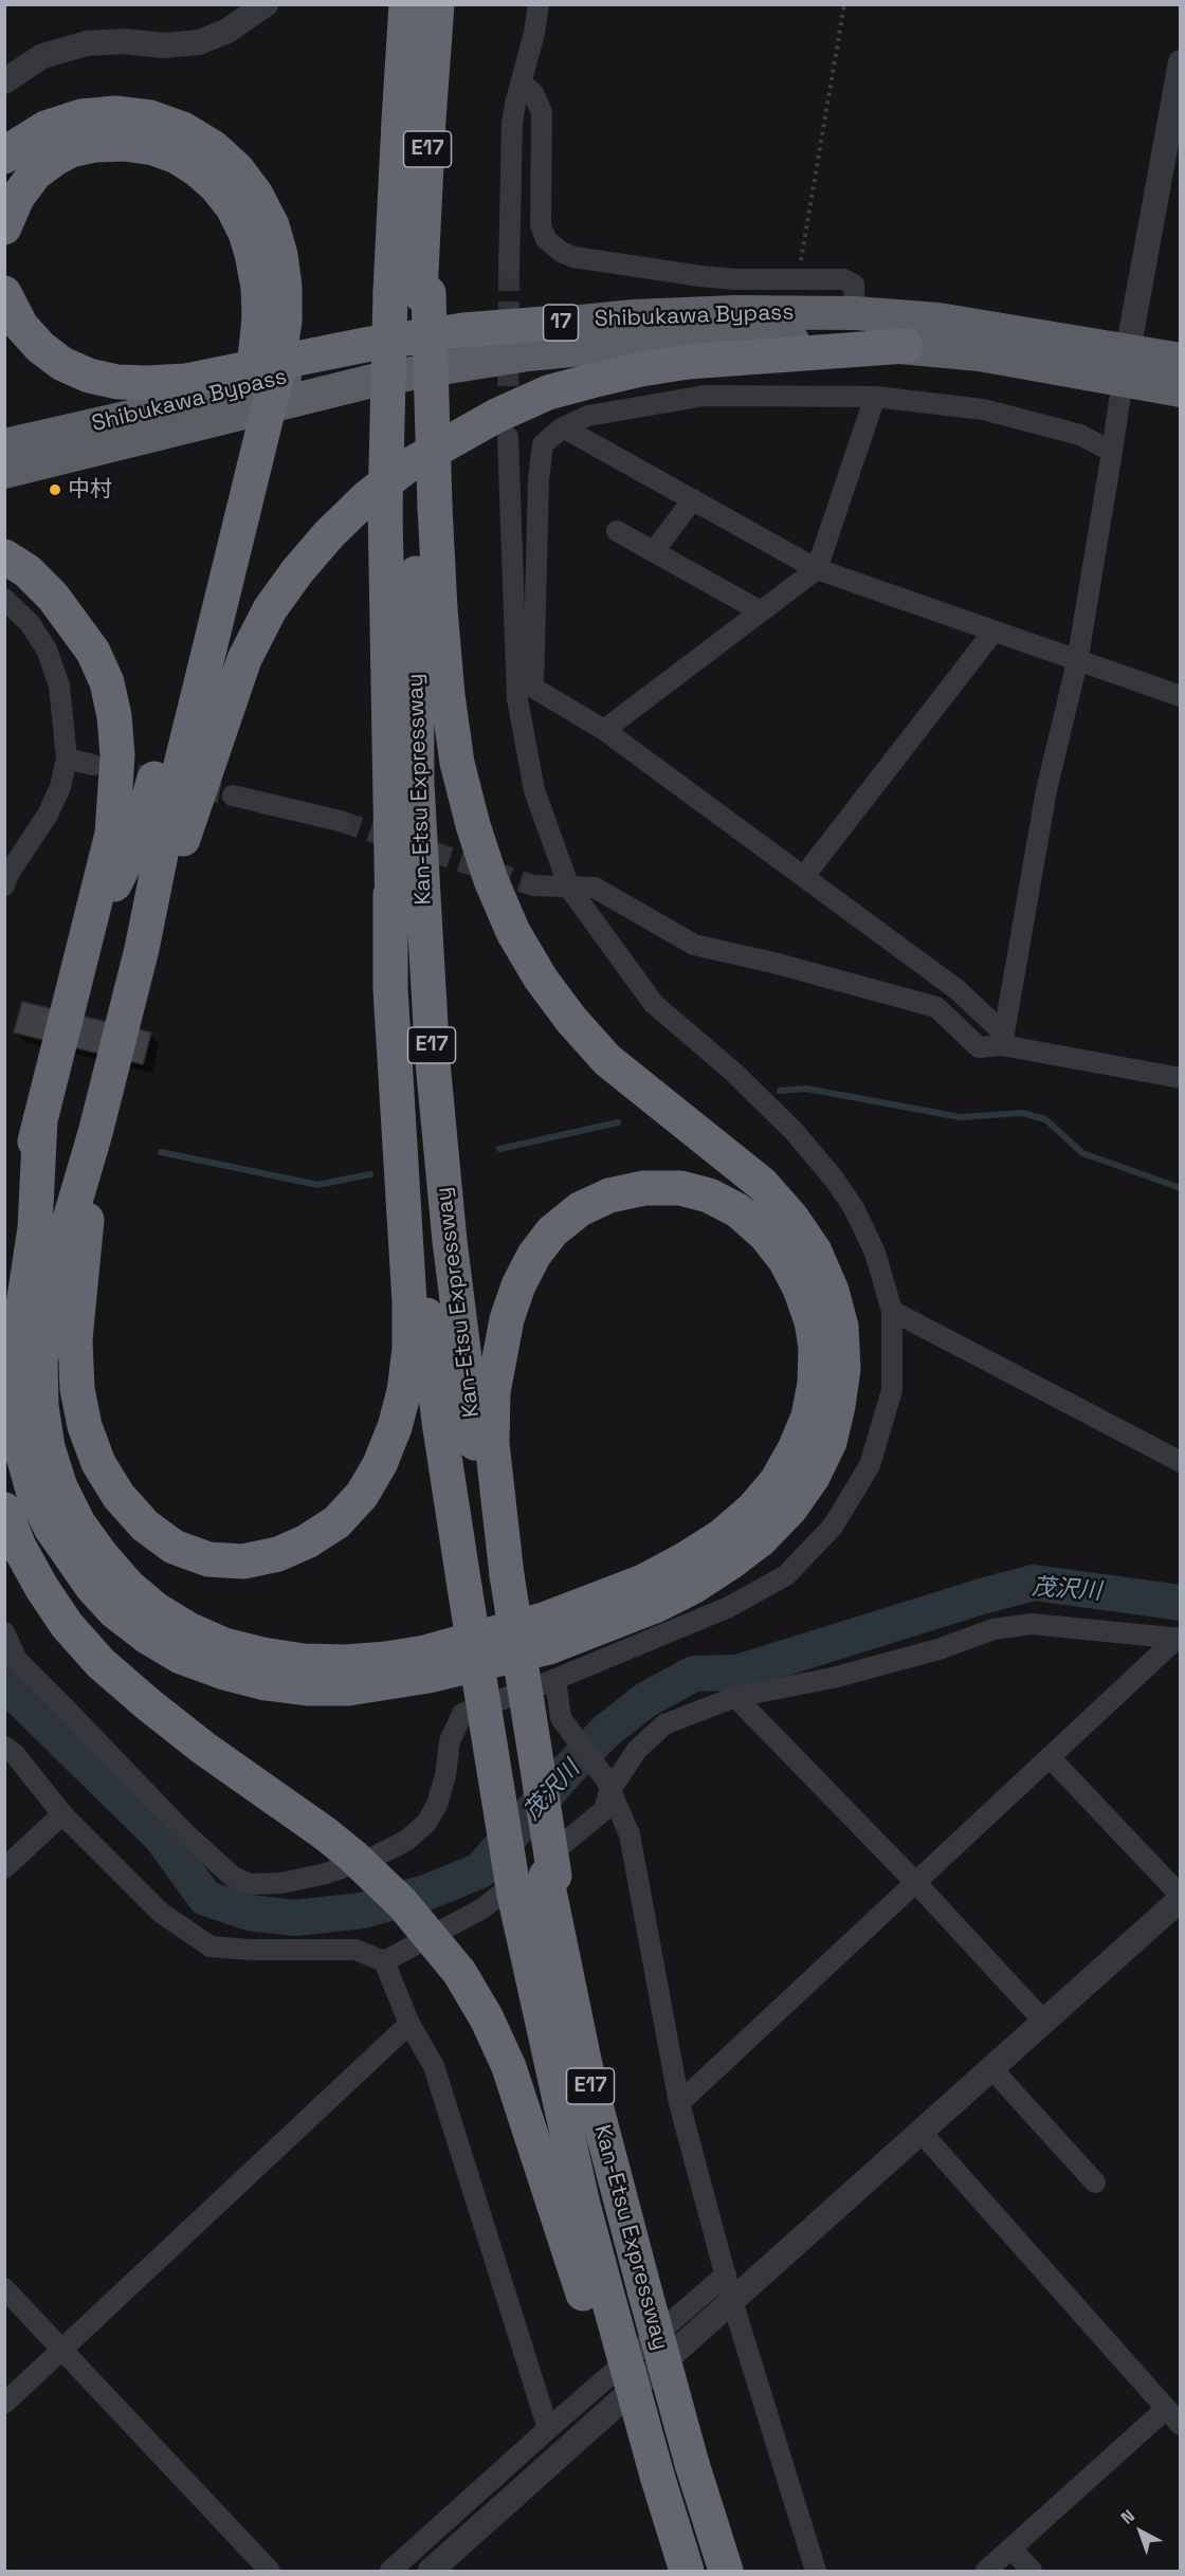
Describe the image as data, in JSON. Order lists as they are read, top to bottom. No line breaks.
{"streets":{"highway":["E17","Shibukawa Bypass","17","Kan-Etsu Expressway"]},"crossings":[["Shibukawa Bypass","17"]],"water":["茂沢川"],"places":["中村"],"north":"top left"}
